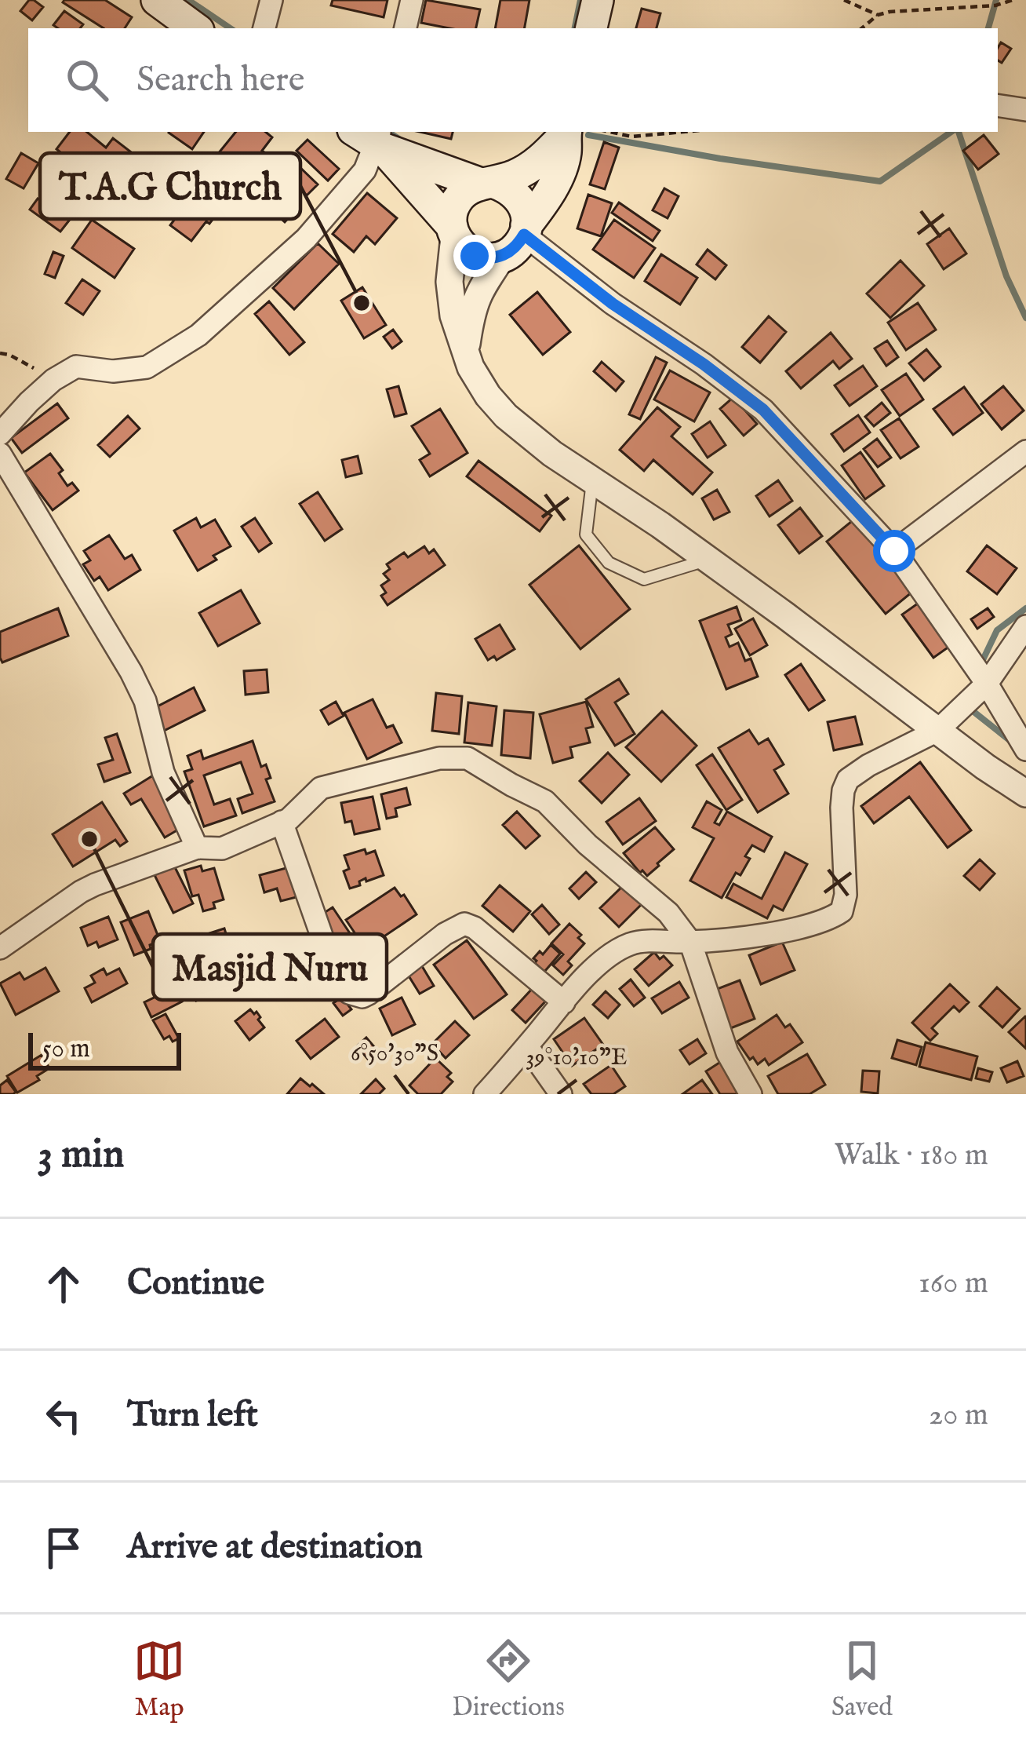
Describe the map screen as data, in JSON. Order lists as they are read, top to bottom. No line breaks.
{"places":["T.A.G Church","Masjid Nuru"],"scale_bar":"50 m","page":{"search":"Search here","scale":"50 m","heading":["3 min","Walk · 180 m"],"list":[["Continue","160 m"],["Turn left","20 m"],"Arrive at destination"],"nav":["Map","Directions","Saved"]},"coordinates":["6°50'30\"S","39°10'10\"E"]}
